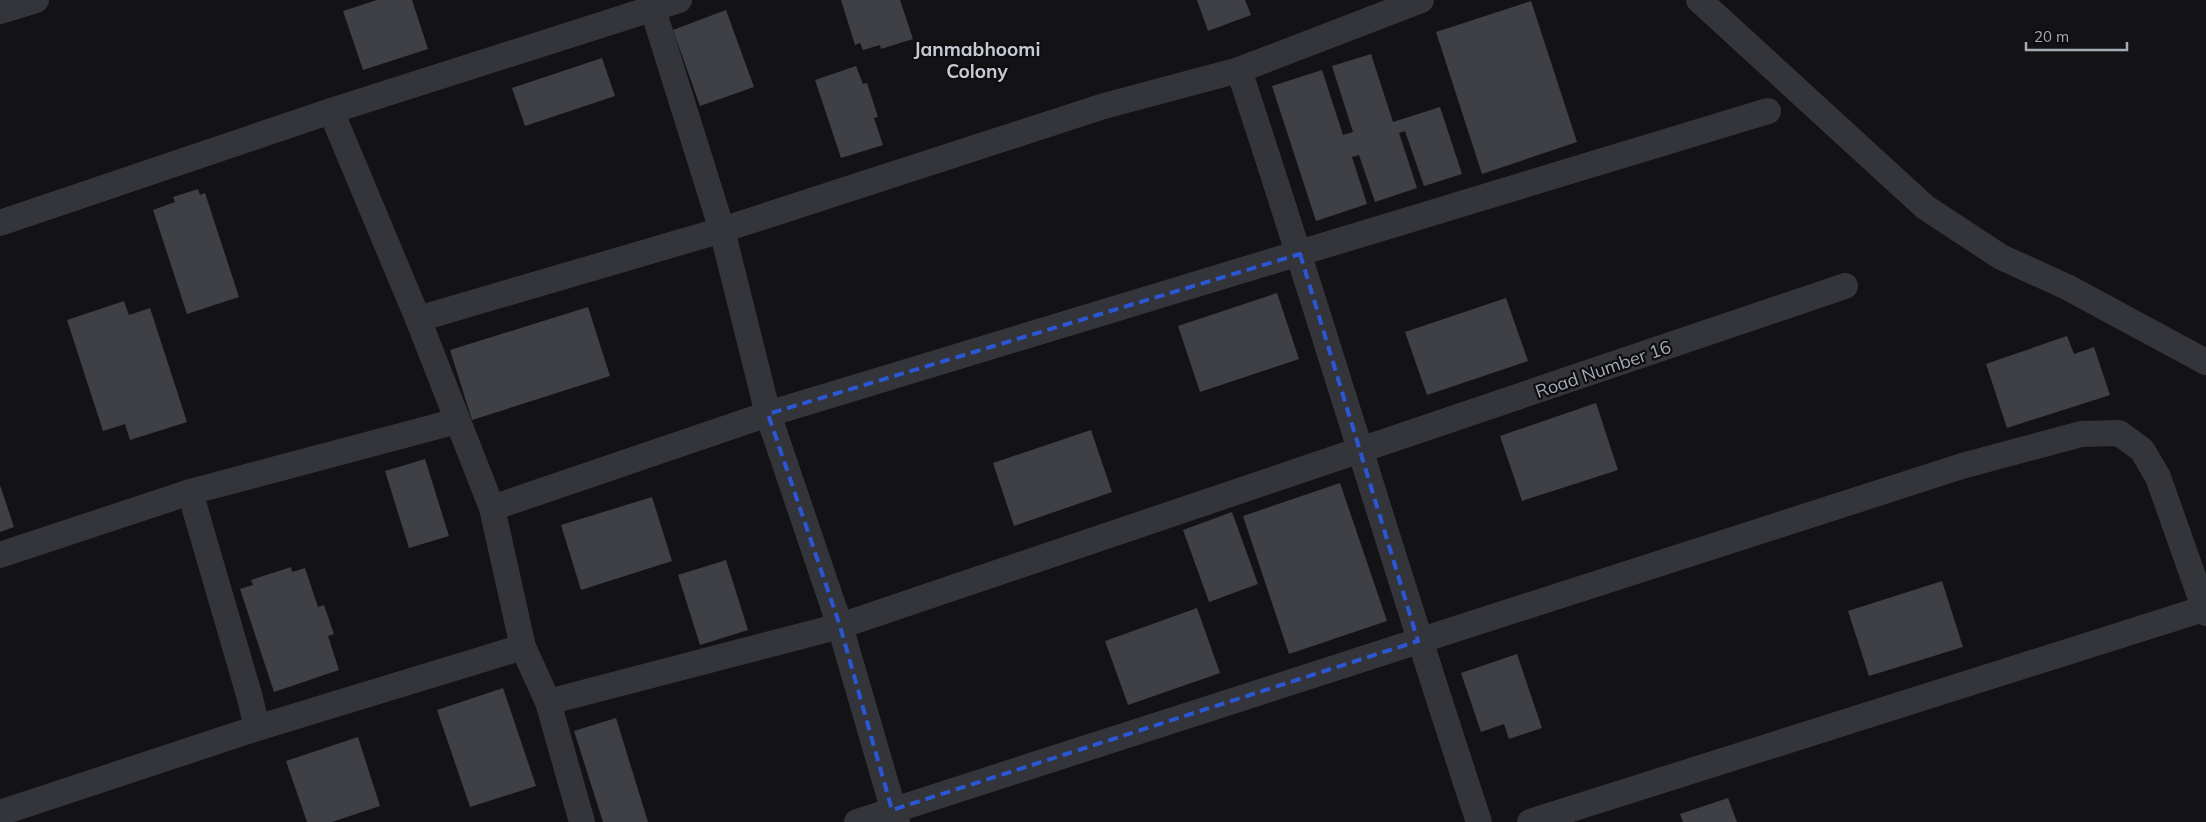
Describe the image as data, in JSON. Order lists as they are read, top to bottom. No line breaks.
{"streets":{"street":["Road Number 16"]},"districts":["Janmabhoomi Colony"],"scale_bar":"20 m"}
